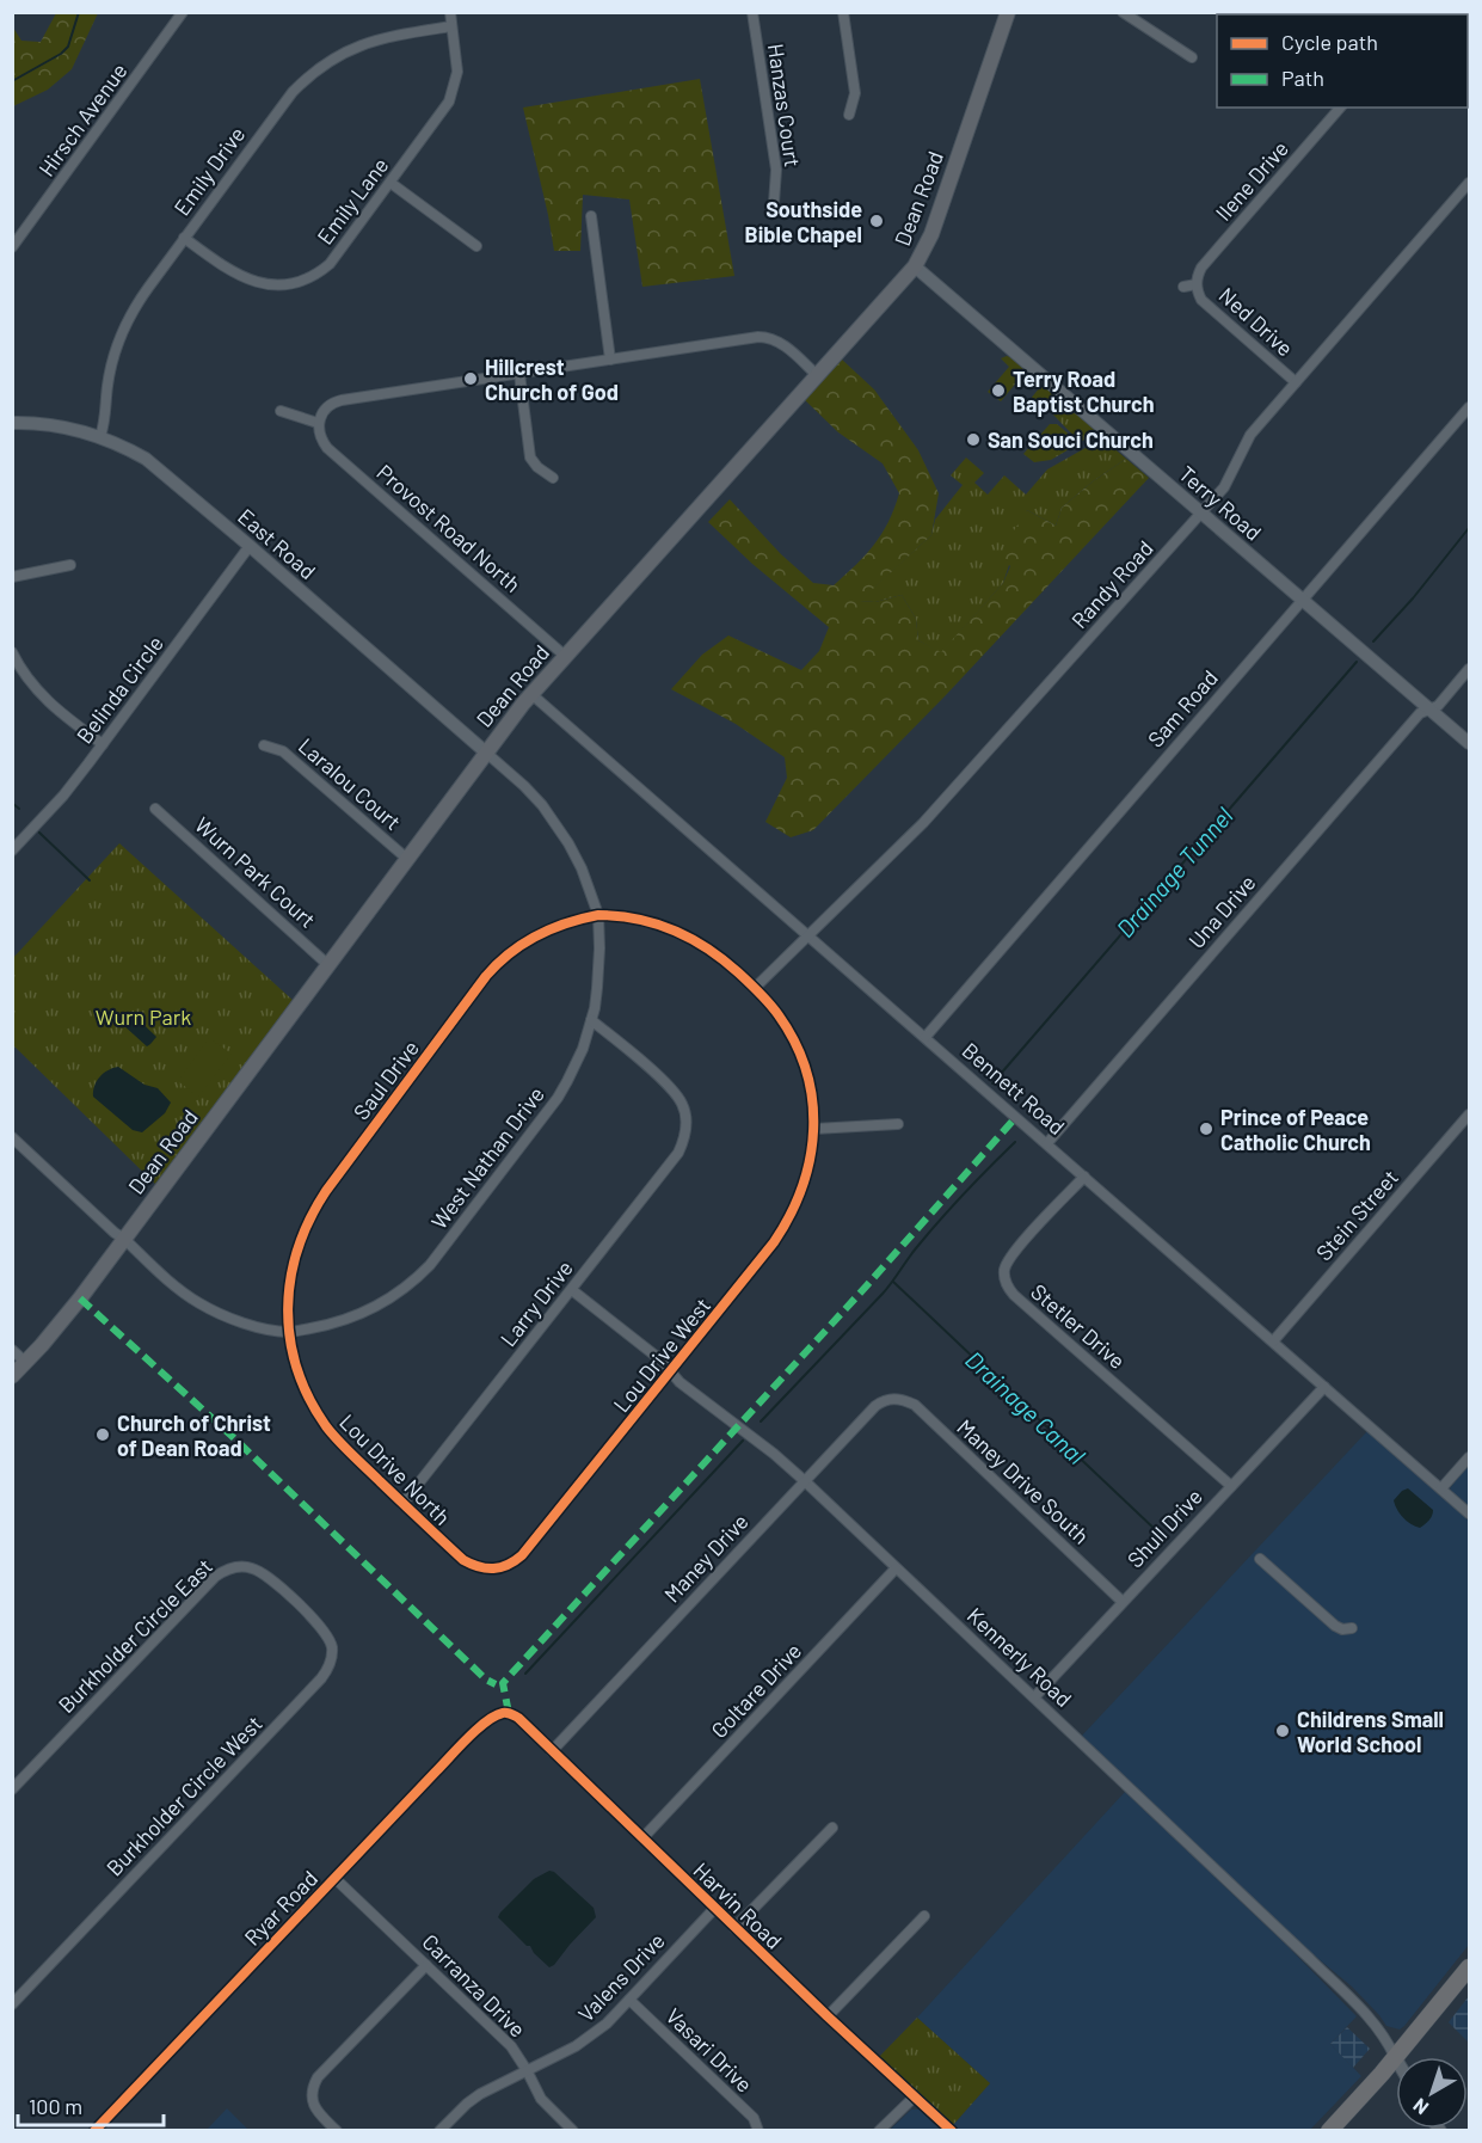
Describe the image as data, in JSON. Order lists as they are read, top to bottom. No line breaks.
{"streets":{"main road":["Dean Road"],"street":["Hanzas Court","Hirsch Avenue","Emily Drive","Ilene Drive","Emily Lane","Ned Drive","Terry Road","Provost Road North","East Road","Randy Road","Belinda Circle","Sam Road","Laralou Court","Wurn Park Court","Una Drive","Saul Drive","Bennett Road","West Nathan Drive","Stein Street","Larry Drive","Stetler Drive","Lou Drive West","Lou Drive North","Maney Drive South","Shull Drive","Maney Drive","Burkholder Circle East","Kennerly Road","Goltare Drive","Burkholder Circle West","Harvin Road","Ryar Road","Valens Drive","Carranza Drive","Vasari Drive"]},"crossings":[["Emily Drive","Emily Lane"],["Emily Drive","East Road"],["Ilene Drive","Ned Drive"],["Dean Road","Terry Road"],["Dean Road","Provost Road North"],["Dean Road","East Road"],["Dean Road","Laralou Court"],["Dean Road","Wurn Park Court"],["Dean Road","Bennett Road"],["Dean Road","West Nathan Drive"],["Ned Drive","Randy Road"],["Terry Road","Randy Road"],["Terry Road","Sam Road"],["Terry Road","Una Drive"],["East Road","Belinda Circle"],["East Road","West Nathan Drive"],["Randy Road","Bennett Road"],["Randy Road","Lou Drive West"],["Sam Road","Bennett Road"],["Una Drive","Bennett Road"],["Saul Drive","West Nathan Drive"],["Saul Drive","Lou Drive West"],["Saul Drive","Lou Drive North"],["Bennett Road","Stein Street"],["Bennett Road","Stetler Drive"],["Bennett Road","Shull Drive"],["West Nathan Drive","Larry Drive"],["West Nathan Drive","Lou Drive West"],["West Nathan Drive","Lou Drive North"],["Larry Drive","Lou Drive North"],["Larry Drive","Kennerly Road"],["Stetler Drive","Shull Drive"],["Lou Drive West","Lou Drive North"],["Lou Drive West","Kennerly Road"],["Maney Drive South","Shull Drive"],["Maney Drive South","Maney Drive"],["Shull Drive","Kennerly Road"],["Maney Drive","Kennerly Road"],["Maney Drive","Harvin Road"],["Burkholder Circle East","Burkholder Circle West"],["Kennerly Road","Goltare Drive"],["Goltare Drive","Harvin Road"],["Harvin Road","Ryar Road"],["Harvin Road","Valens Drive"],["Ryar Road","Carranza Drive"],["Valens Drive","Carranza Drive"],["Valens Drive","Vasari Drive"]],"water":["Drainage Tunnel","Drainage Canal"],"parks":["Wurn Park"],"places":["Southside Bible Chapel","Hillcrest Church of God","Terry Road Baptist Church","San Souci Church","Prince of Peace Catholic Church","Church of Christ of Dean Road","Childrens Small World School"],"legend":["Cycle path","Path"],"scale_bar":"100 m","north":"bottom left"}
